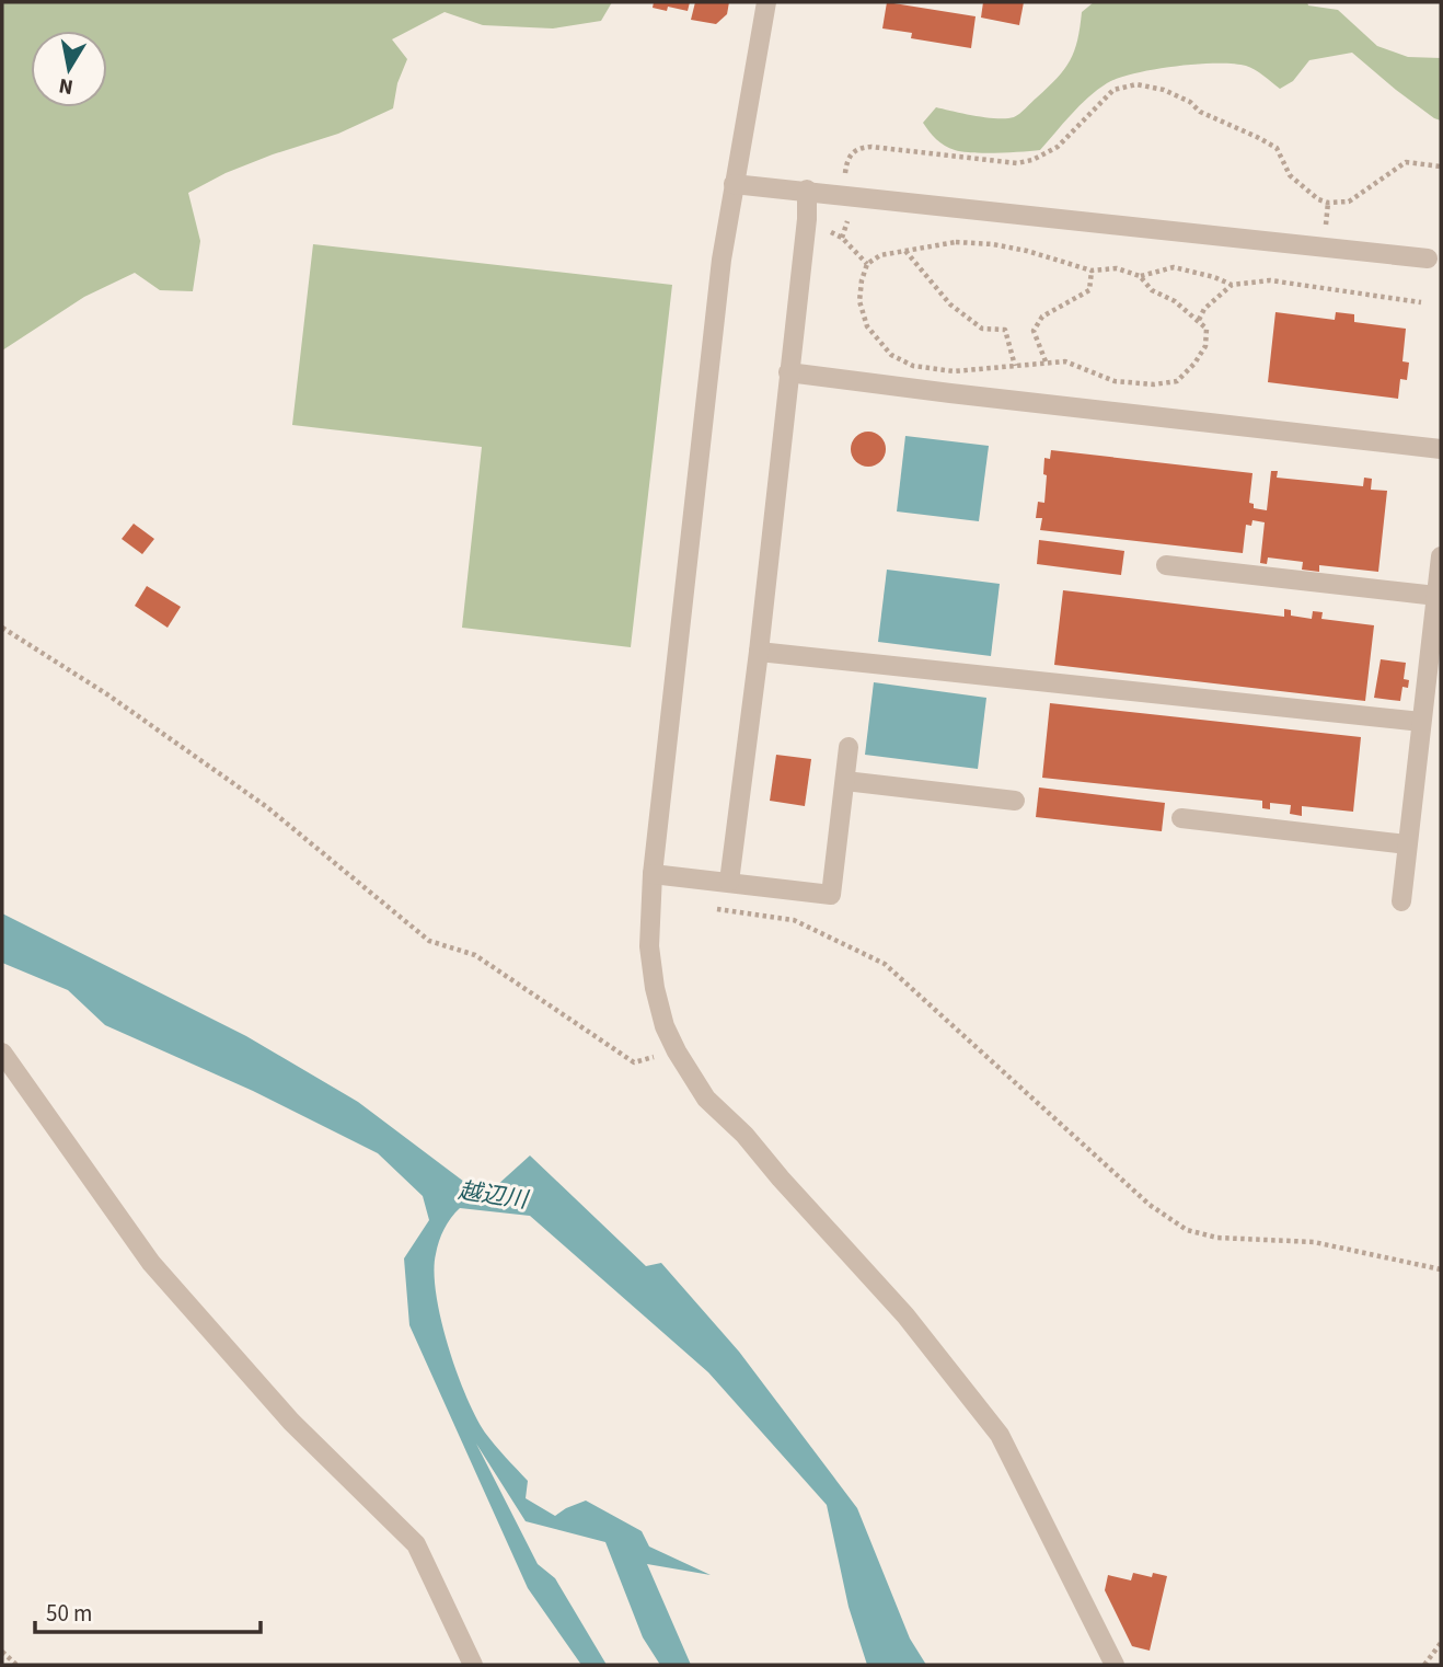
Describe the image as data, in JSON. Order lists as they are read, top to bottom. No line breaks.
{"water":["越辺川"],"scale_bar":"50 m","north":"bottom"}
